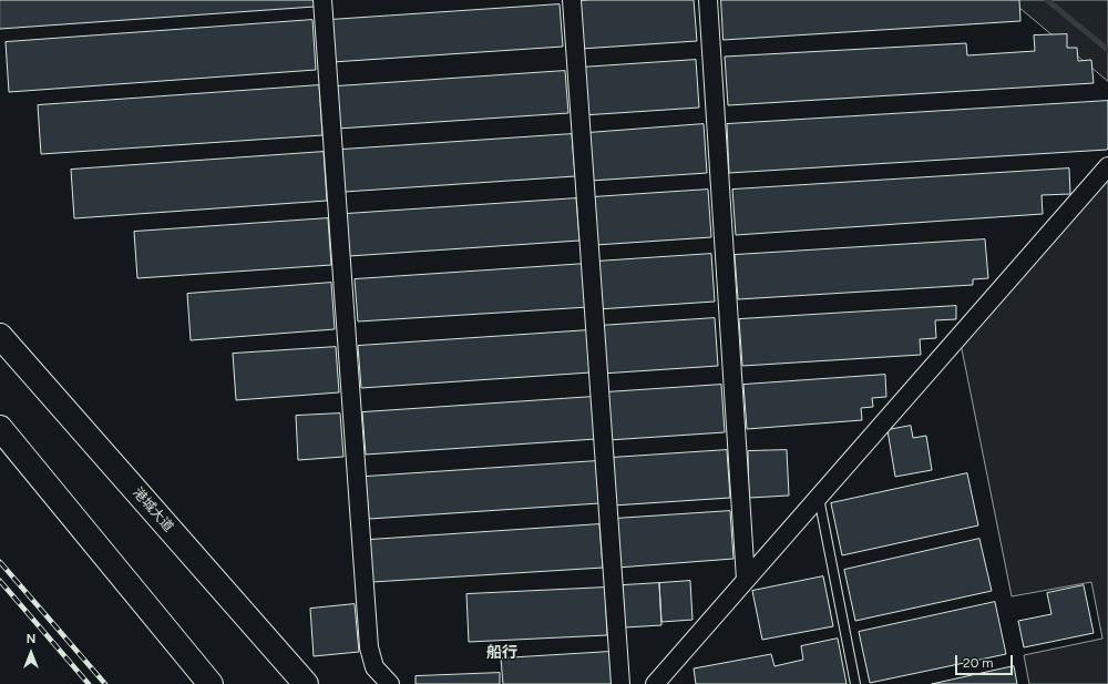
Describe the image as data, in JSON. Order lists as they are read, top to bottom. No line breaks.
{"streets":{"main road":["港城大道"]},"districts":["船行"],"scale_bar":"20 m","north":"top"}
